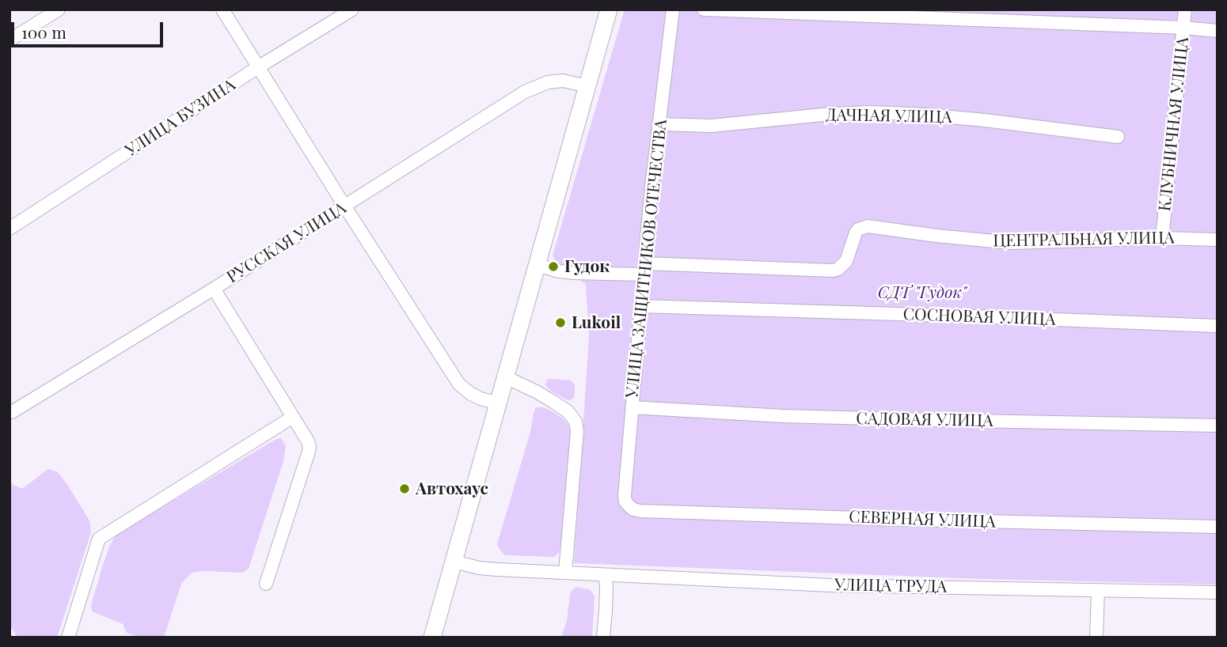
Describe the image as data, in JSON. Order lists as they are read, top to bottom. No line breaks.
{"streets":{"street":["ДАЧНАЯ УЛИЦА","УЛИЦА БУЗИНА","КЛУБНИЧНАЯ УЛИЦА","ЦЕНТРАЛЬНАЯ УЛИЦА","РУССКАЯ УЛИЦА","УЛИЦА ЗАЩИТНИКОВ ОТЕЧЕСТВА","СОСНОВАЯ УЛИЦА","САДОВАЯ УЛИЦА","СЕВЕРНАЯ УЛИЦА","УЛИЦА ТРУДА"]},"crossings":[["ДАЧНАЯ УЛИЦА","УЛИЦА ЗАЩИТНИКОВ ОТЕЧЕСТВА"],["КЛУБНИЧНАЯ УЛИЦА","ЦЕНТРАЛЬНАЯ УЛИЦА"],["ЦЕНТРАЛЬНАЯ УЛИЦА","УЛИЦА ЗАЩИТНИКОВ ОТЕЧЕСТВА"],["УЛИЦА ЗАЩИТНИКОВ ОТЕЧЕСТВА","СОСНОВАЯ УЛИЦА"],["УЛИЦА ЗАЩИТНИКОВ ОТЕЧЕСТВА","САДОВАЯ УЛИЦА"],["УЛИЦА ЗАЩИТНИКОВ ОТЕЧЕСТВА","СЕВЕРНАЯ УЛИЦА"]],"parks":["СДТ \"Гудок\""],"places":["Гудок","Lukoil","Автохаус"],"scale_bar":"100 m"}
